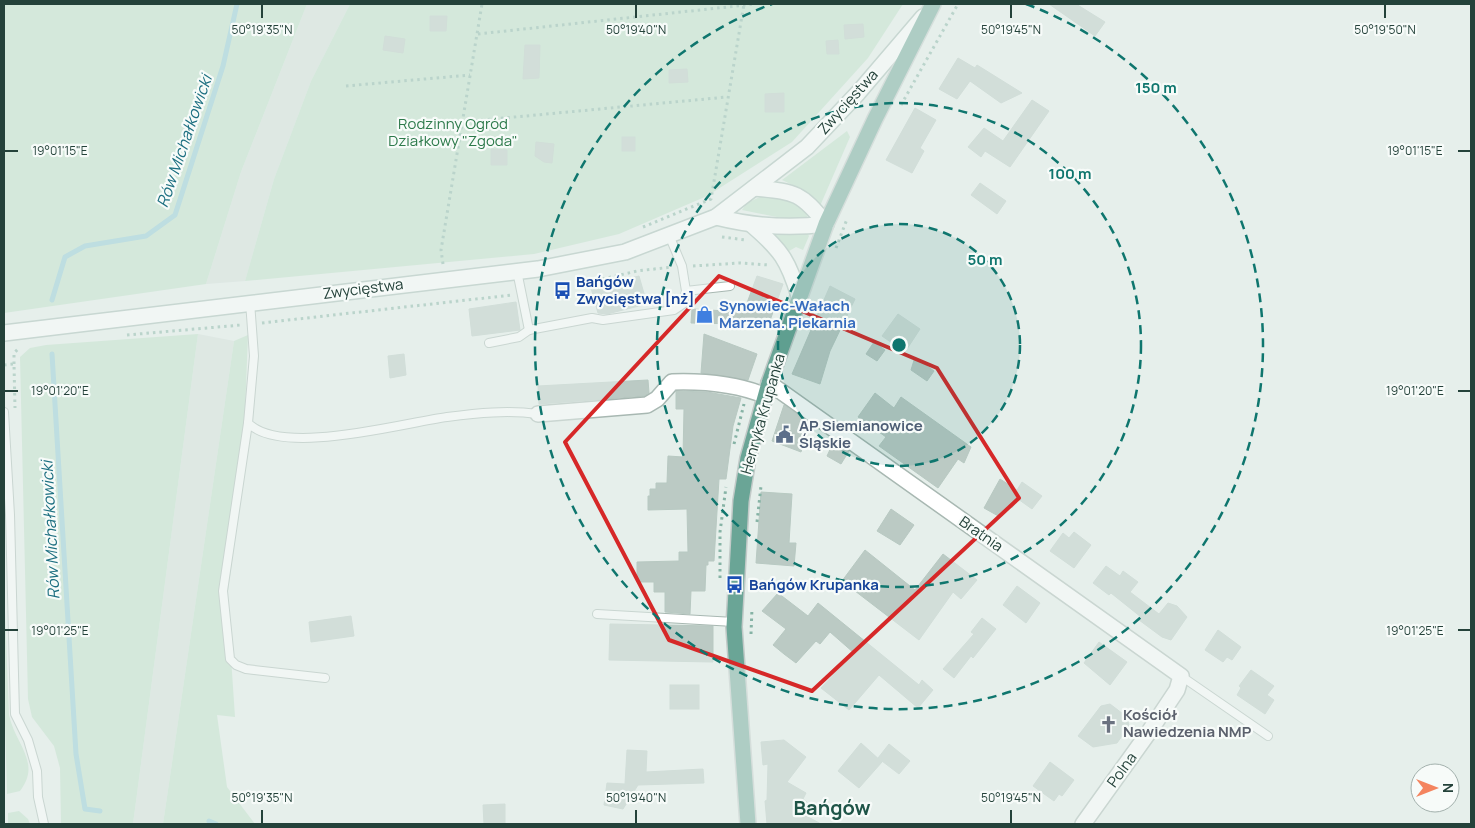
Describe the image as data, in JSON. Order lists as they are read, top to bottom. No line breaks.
{"streets":{"main road":["Zwycięstwa","Henryka Krupanka","Bratnia","Polna"]},"crossings":[["Zwycięstwa","Henryka Krupanka"],["Henryka Krupanka","Bratnia"],["Bratnia","Polna"]],"districts":["Bańgów"],"water":["Rów Michałkowicki"],"parks":["Rodzinny Ogród Działkowy \"Zgoda\""],"places":{"bus stop":["Bańgów Zwycięstwa [nż]","Bańgów Krupanka"],"shop":["Synowiec-Wałach Marzena. Piekarnia"],"public building":["AP Siemianowice Śląskie"],"church":["Kościół Nawiedzenia NMP"]},"north":"right","coordinates":["50°19'35\"N","50°19'40\"N","50°19'45\"N","50°19'50\"N","19°01'15\"E","19°01'20\"E","19°01'25\"E"],"rings":["150 m","100 m","50 m"]}
